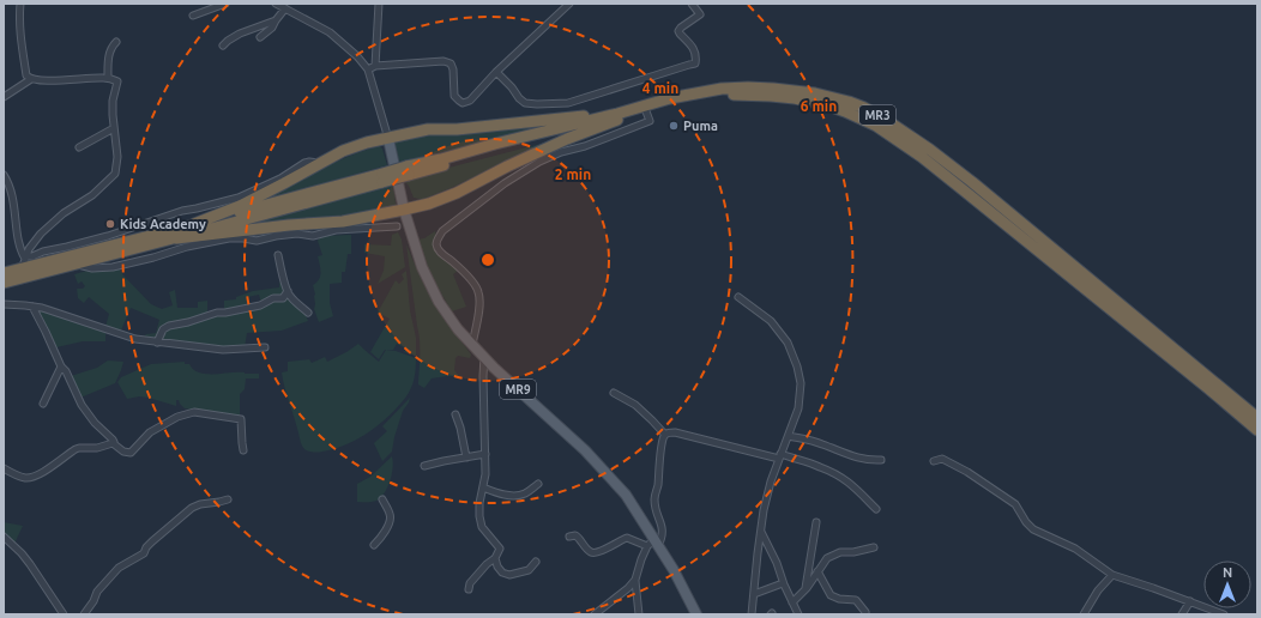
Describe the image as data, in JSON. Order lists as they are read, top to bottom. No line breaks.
{"streets":{"highway":["MR3"],"main road":["MR9"]},"places":["Puma","Kids Academy"],"north":"top","rings":["4 min","6 min","2 min"]}
